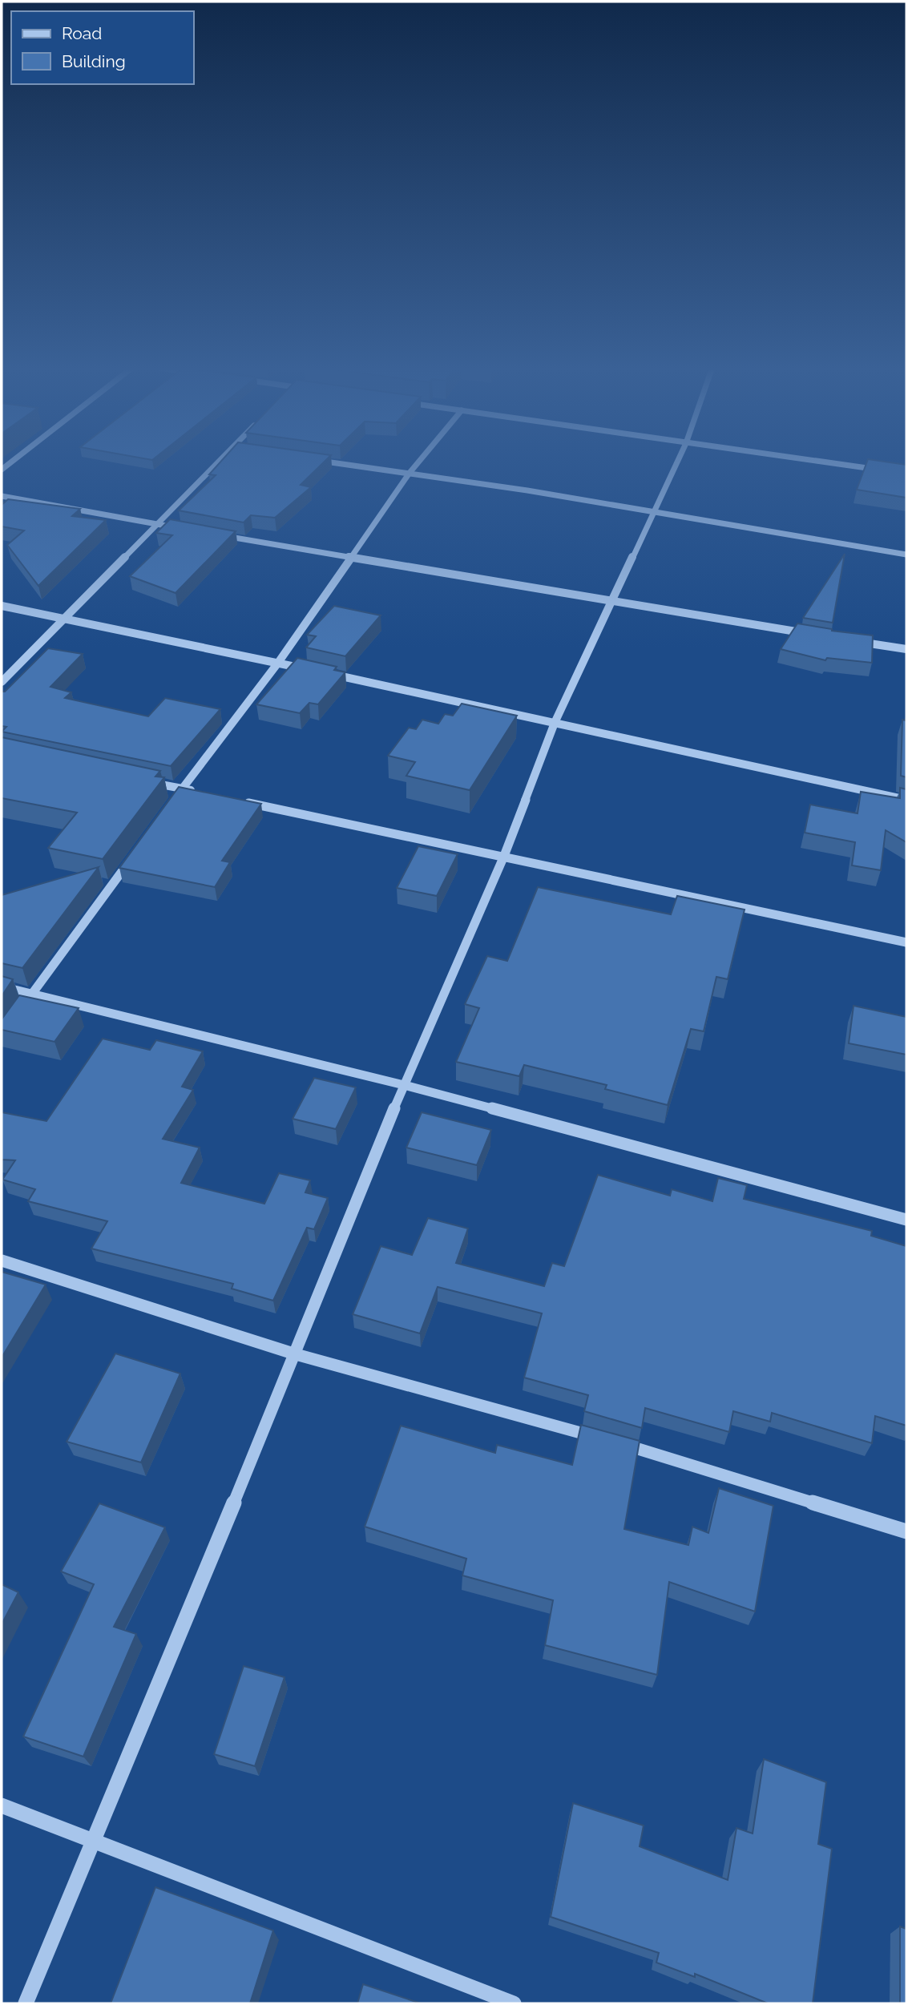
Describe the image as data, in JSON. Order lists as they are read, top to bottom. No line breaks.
{"legend":["Road","Building"]}
